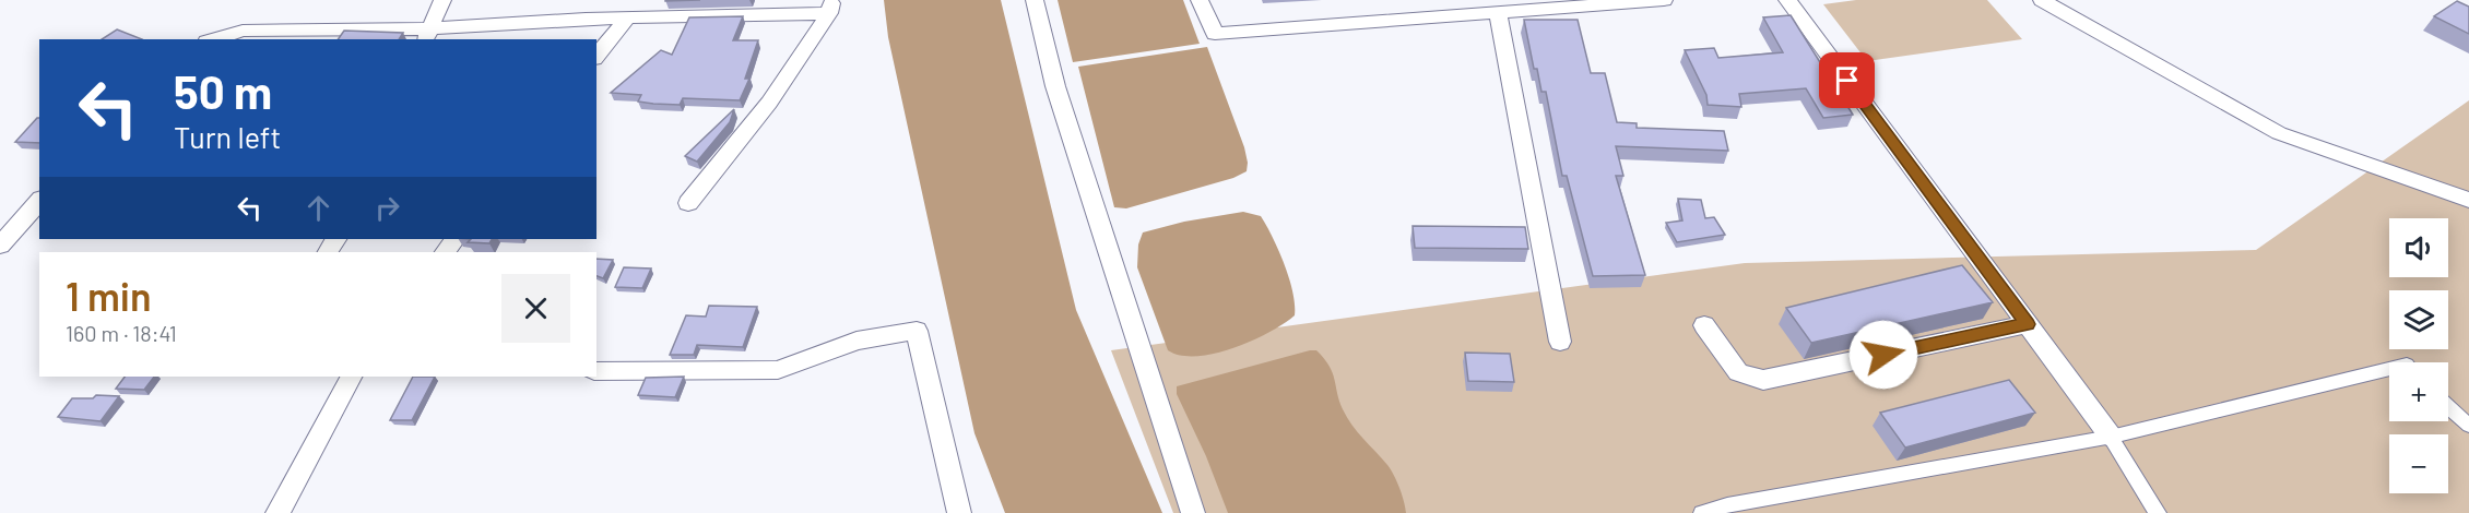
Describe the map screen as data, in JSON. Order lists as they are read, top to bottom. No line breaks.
{"page":{"turn":["50 m","Turn left"],"map_buttons":["+","−"],"heading":["1 min","160 m · 18:41"]}}
